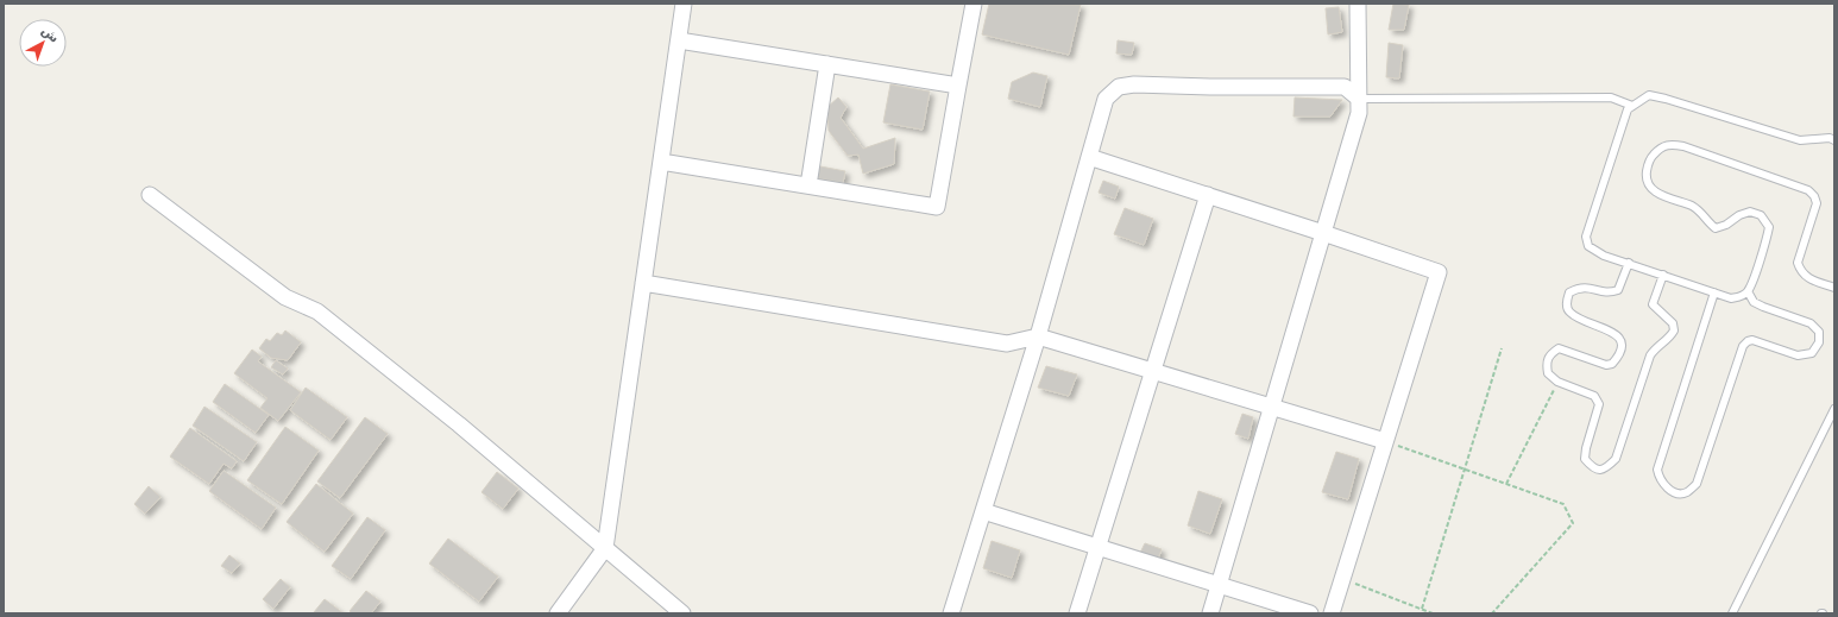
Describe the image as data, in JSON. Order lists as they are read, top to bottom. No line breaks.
{"north":"top right"}
